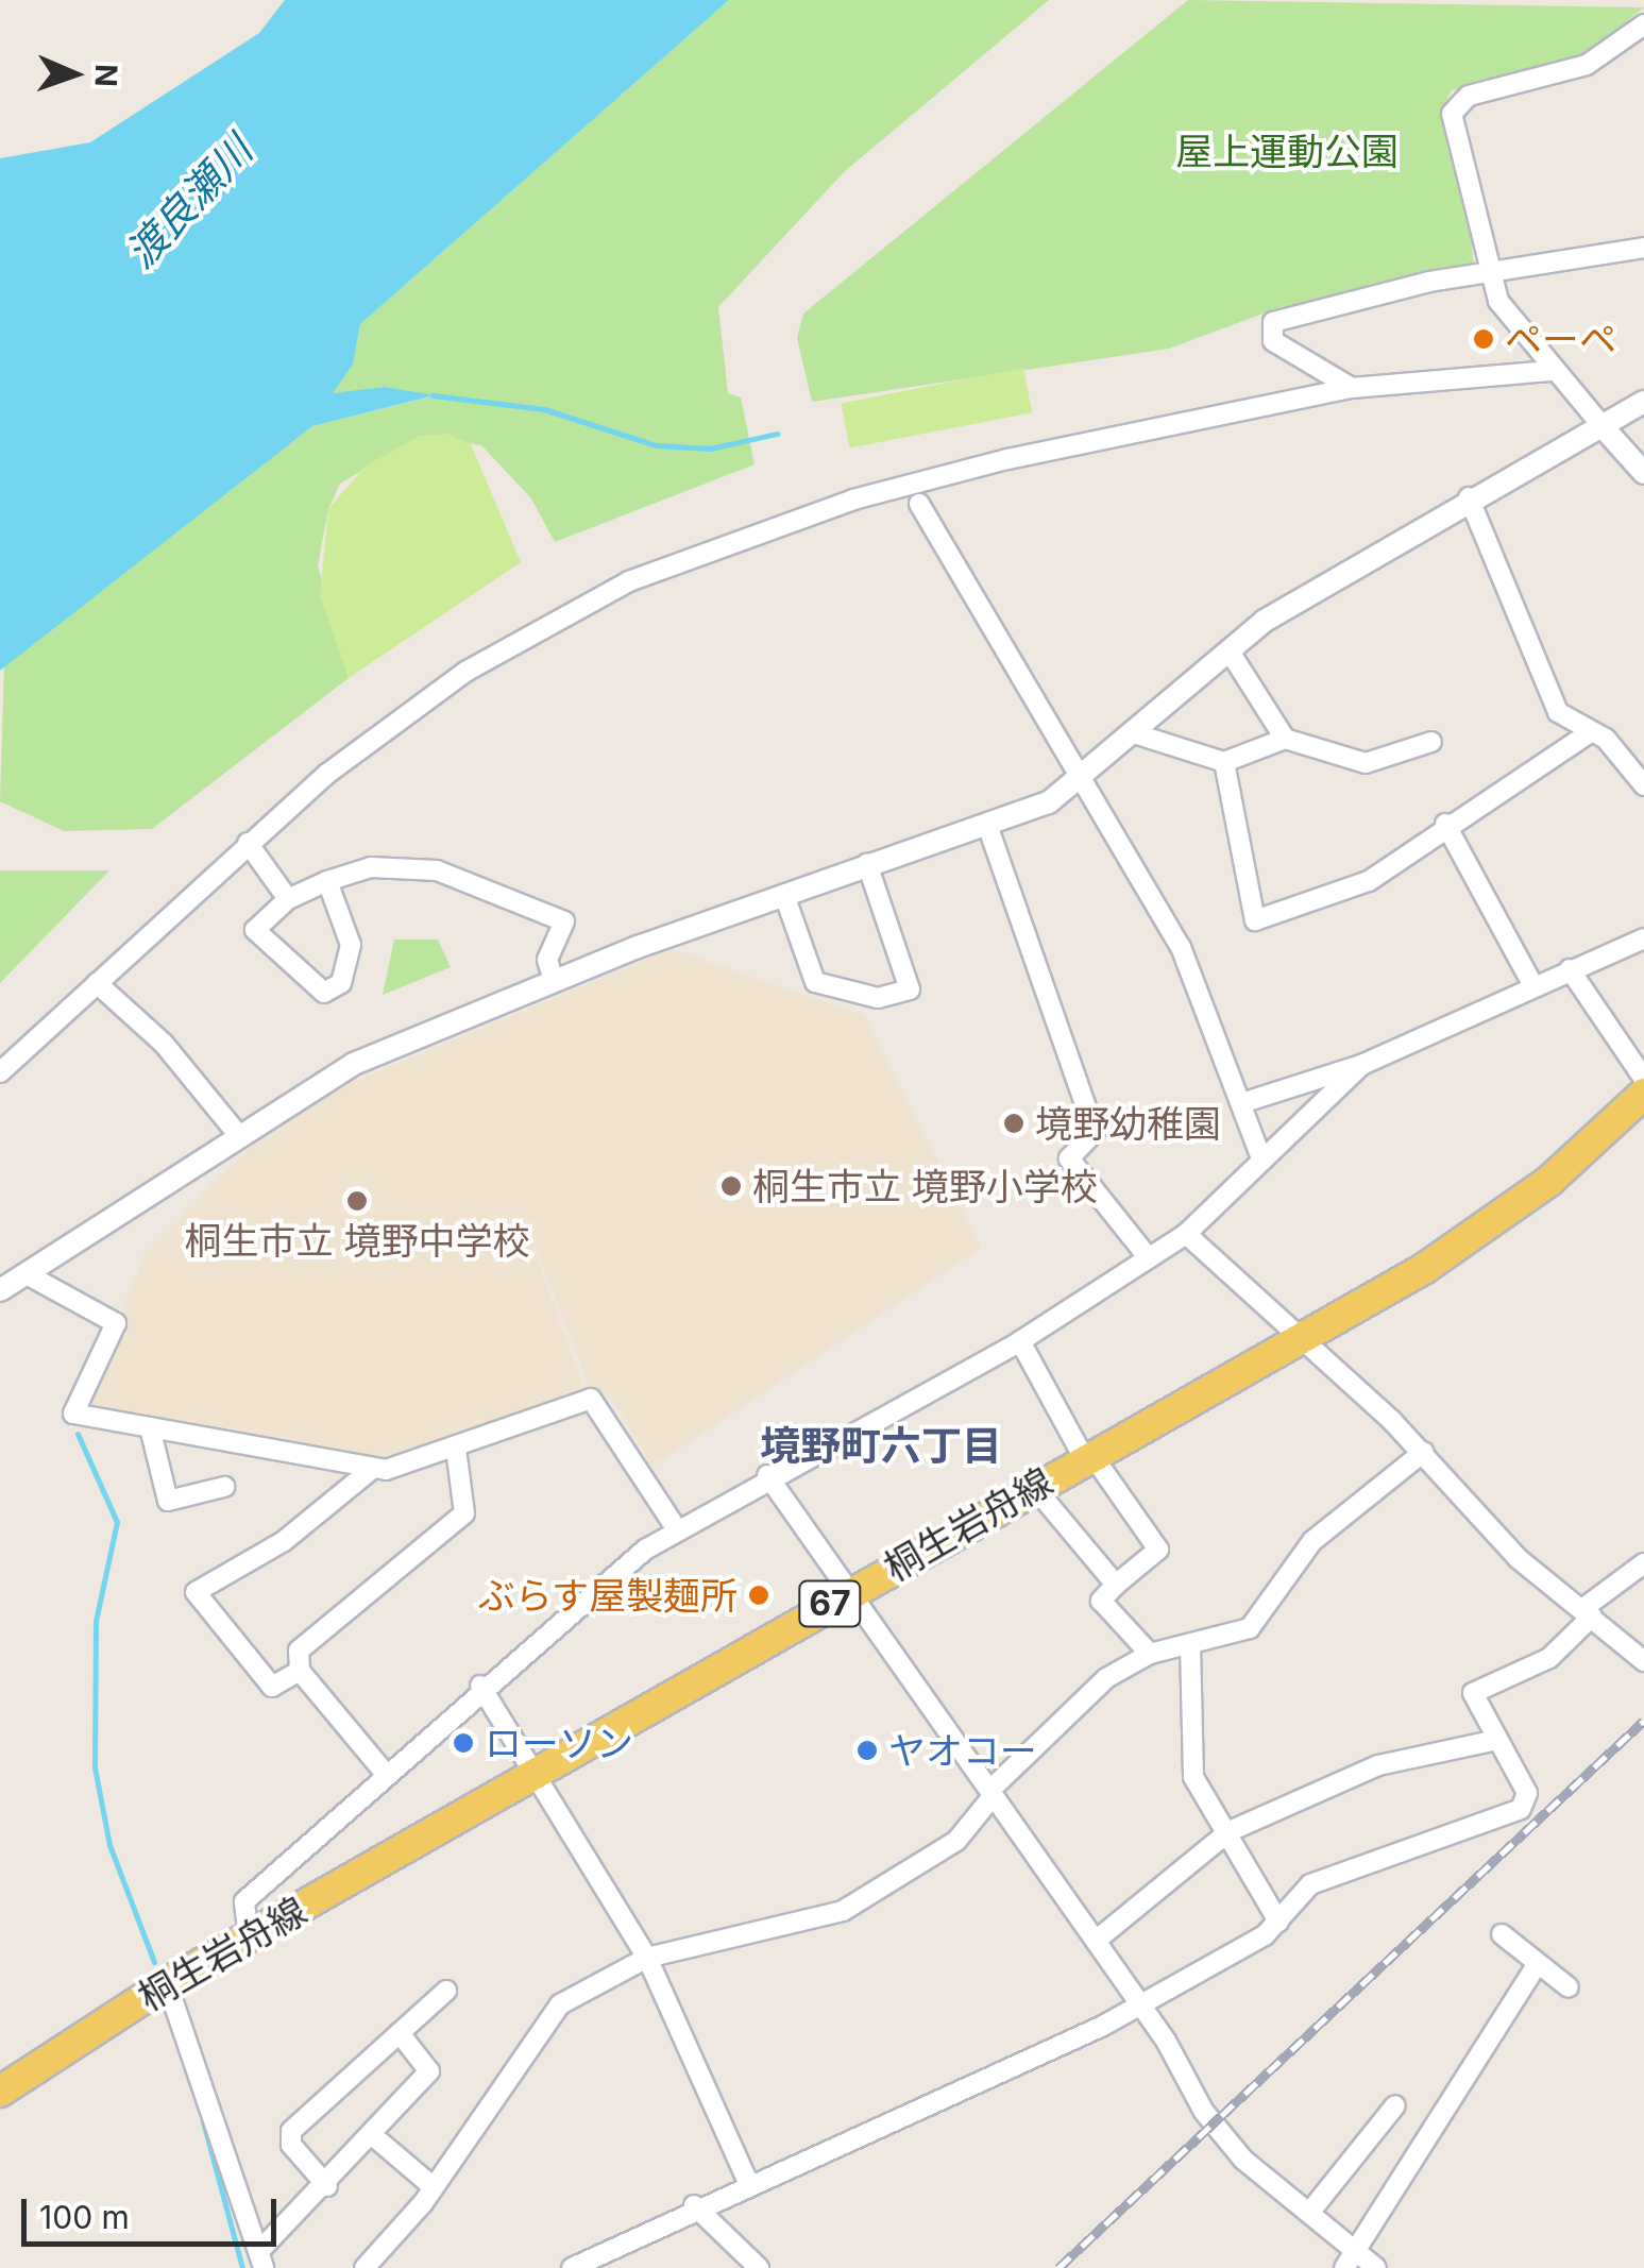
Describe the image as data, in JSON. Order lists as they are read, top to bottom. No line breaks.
{"streets":{"main road":["桐生岩舟線","67"]},"districts":["境野町六丁目"],"water":["渡良瀬川"],"parks":["屋上運動公園"],"places":["ペーペ","境野幼稚園","桐生市立 境野小学校","桐生市立 境野中学校","ぶらす屋製麺所","ローソン","ヤオコー"],"scale_bar":"100 m","north":"right"}
